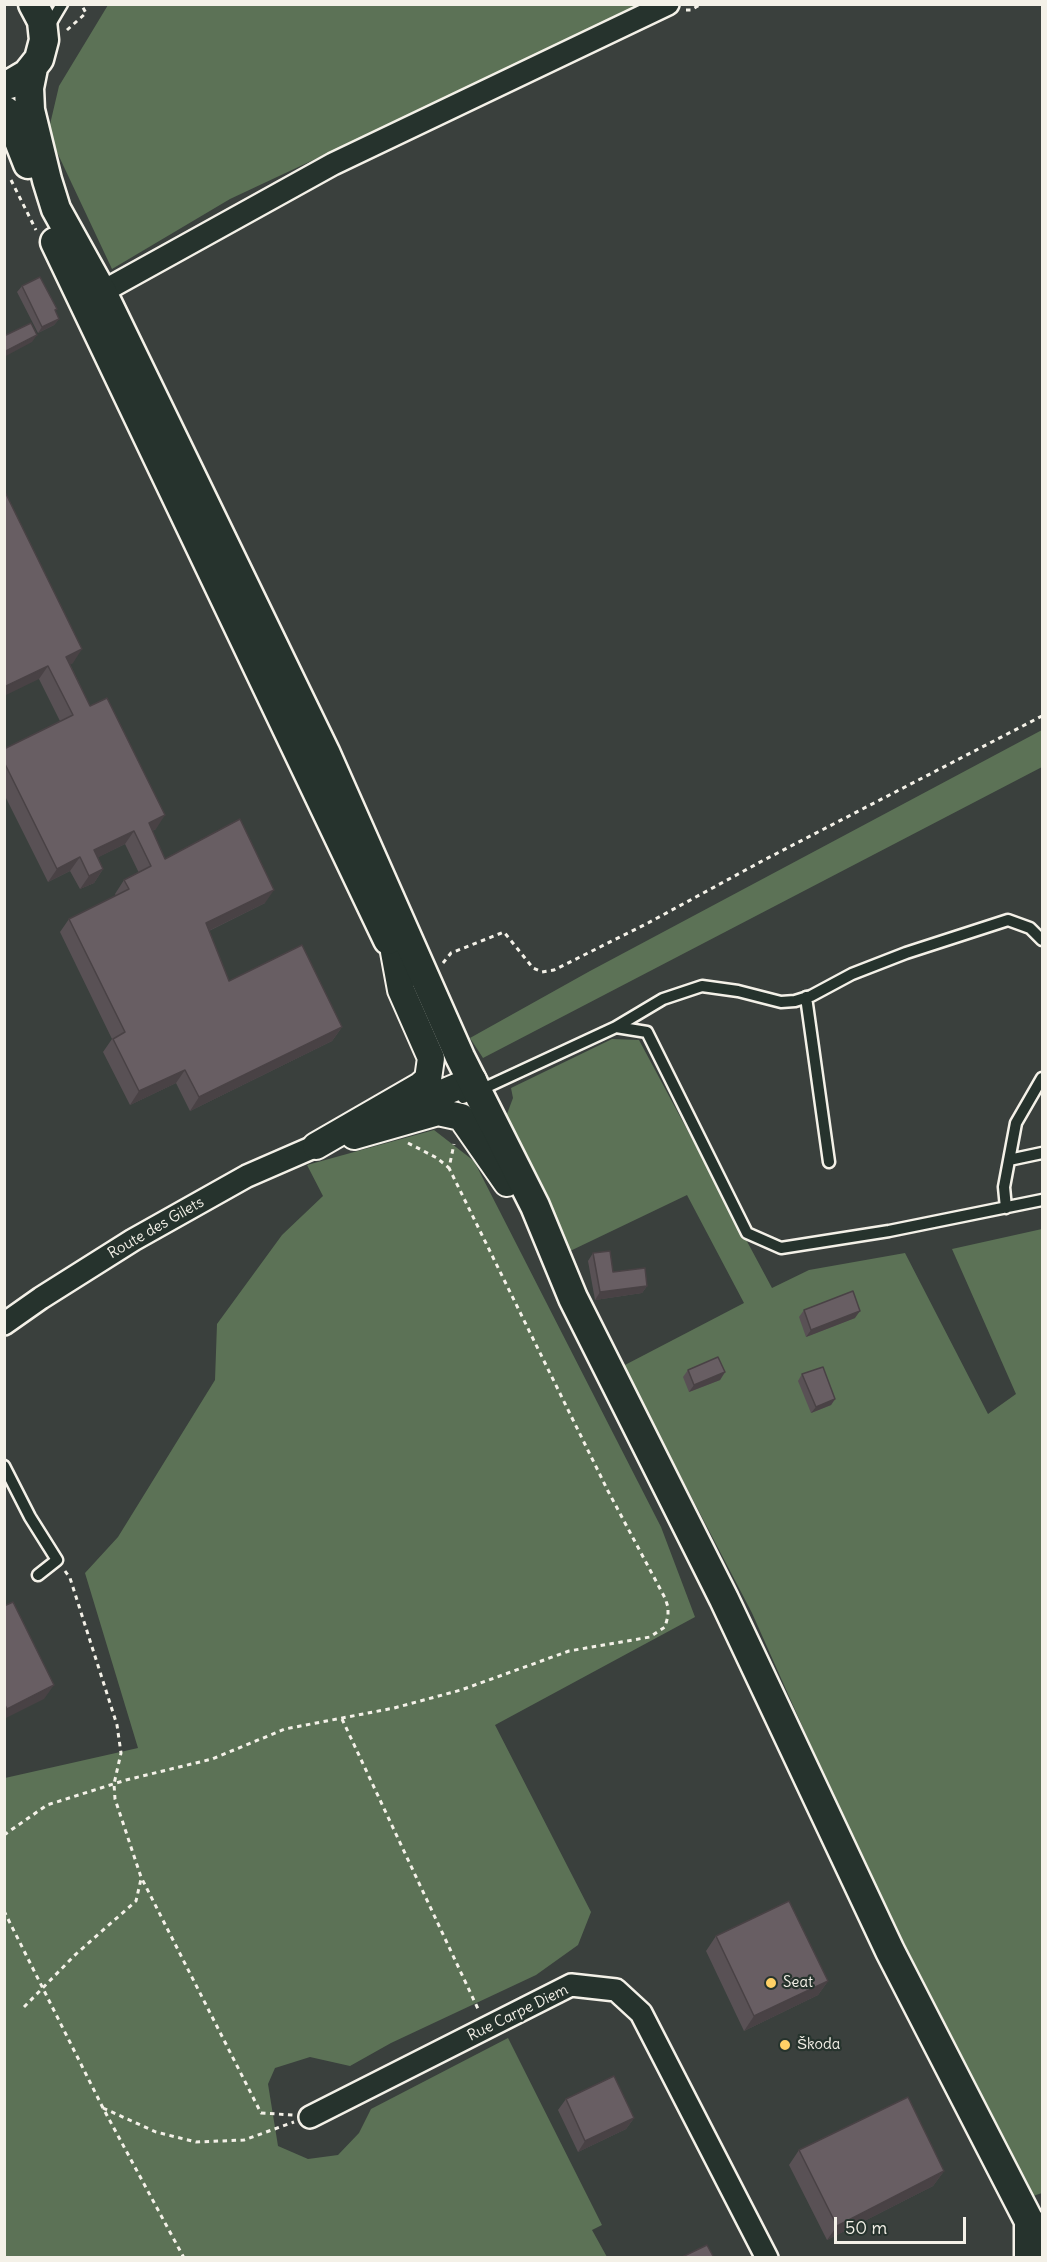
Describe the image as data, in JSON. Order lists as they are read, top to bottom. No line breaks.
{"streets":{"street":["Route des Gilets","Rue Carpe Diem"]},"places":["Seat","Škoda"],"scale_bar":"50 m"}
